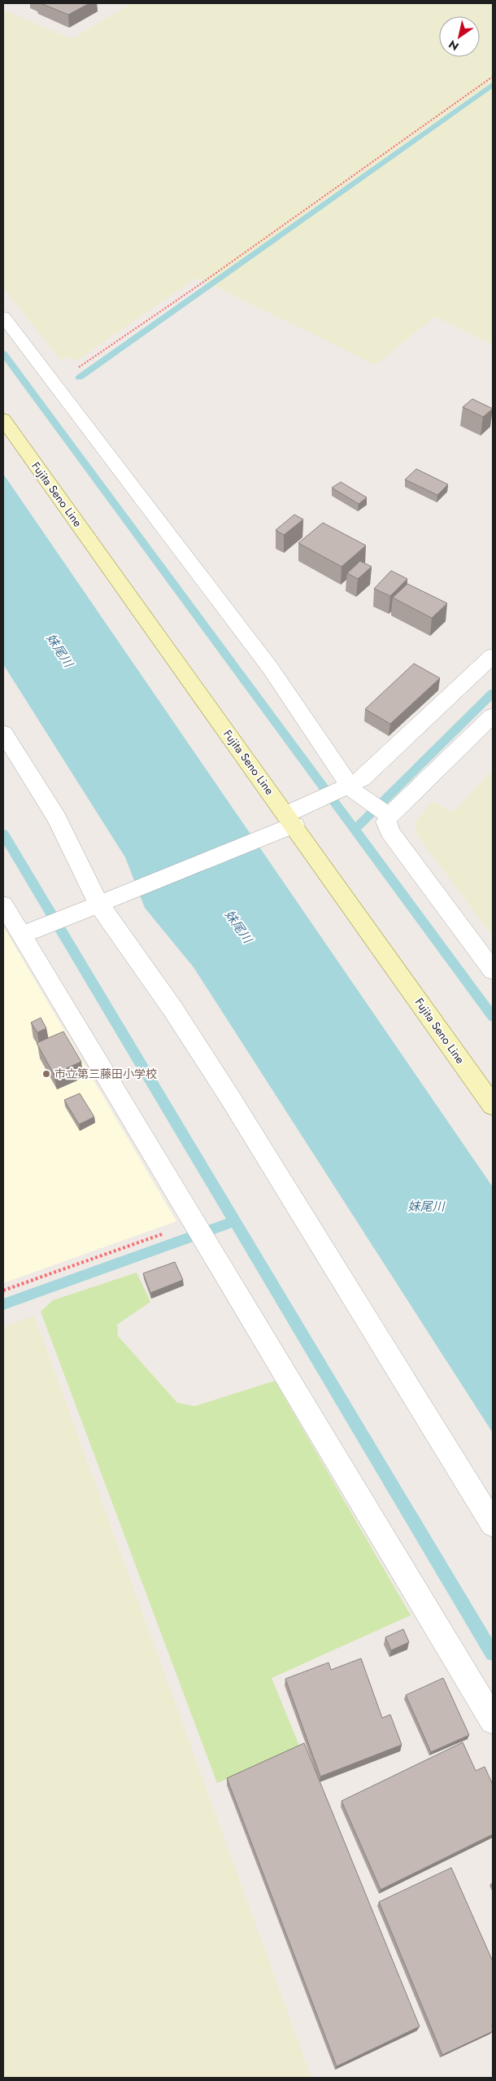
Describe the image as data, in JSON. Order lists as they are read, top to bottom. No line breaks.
{"streets":{"main road":["Fujita Seno Line"]},"water":["妹尾川"],"places":["市立第三藤田小学校"],"north":"bottom left"}
